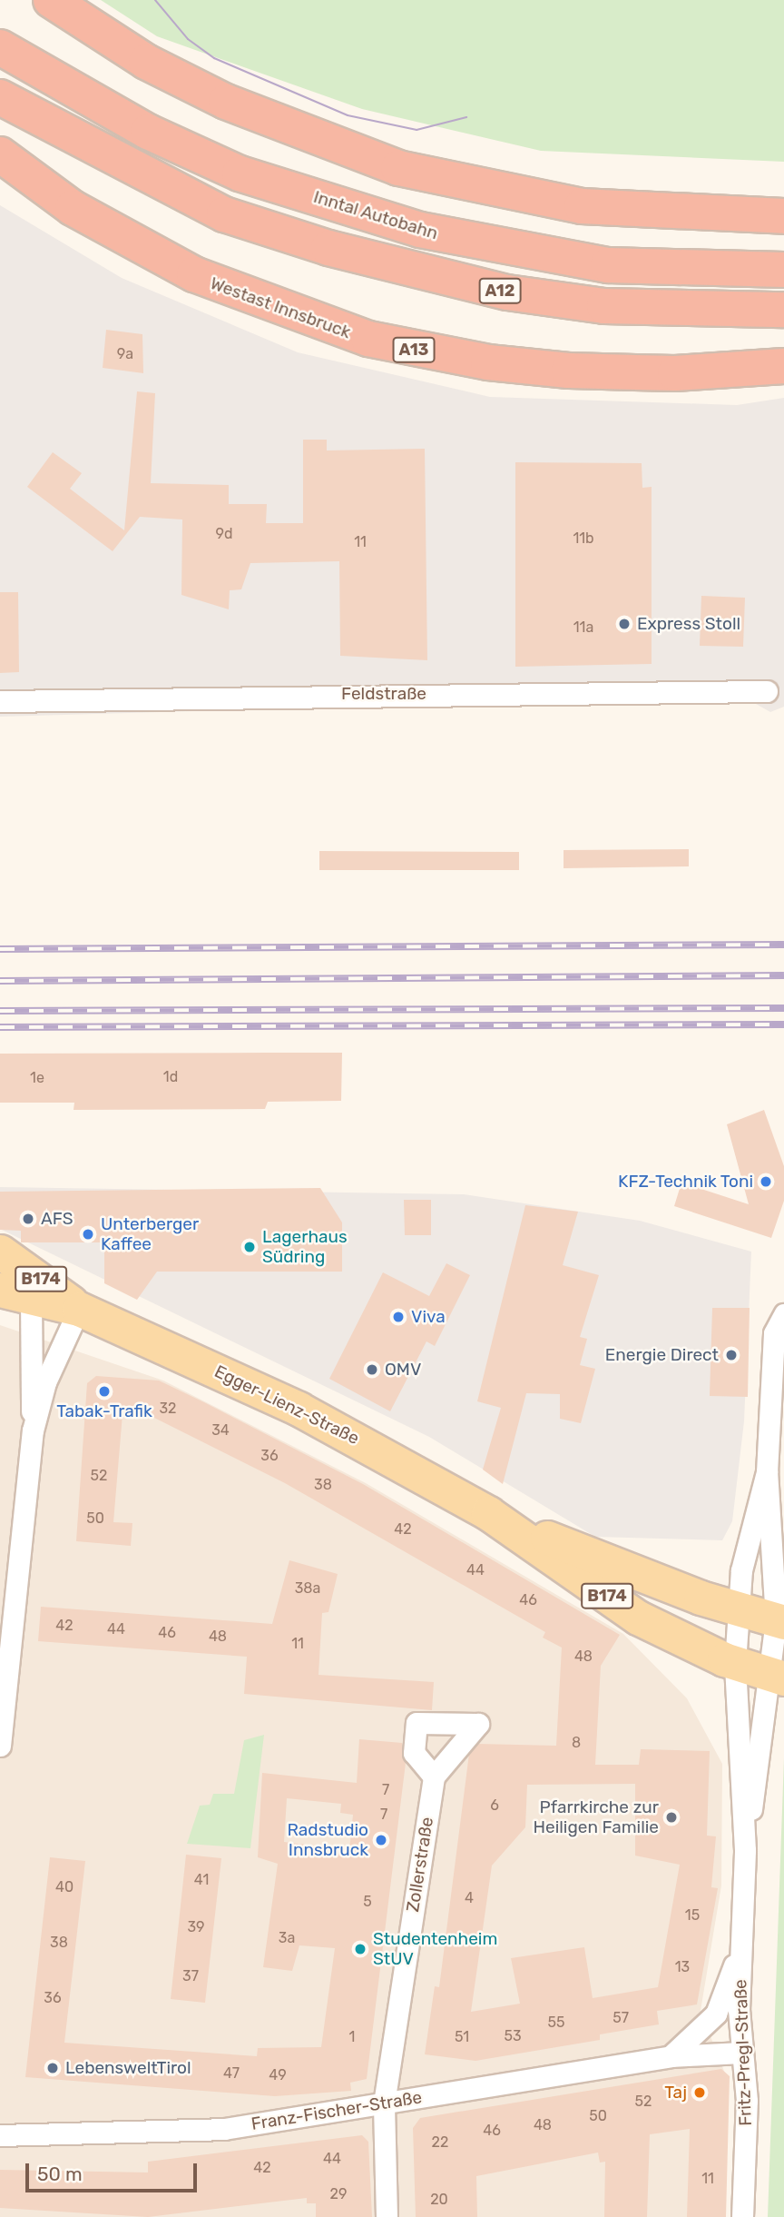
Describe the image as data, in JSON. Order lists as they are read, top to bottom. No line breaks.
{"streets":{"highway":["Inntal Autobahn","A12","Westast Innsbruck","A13"],"main road":["B174","Egger-Lienz-Straße"],"street":["Feldstraße","Zollerstraße","Fritz-Pregl-Straße","Franz-Fischer-Straße"]},"crossings":[["Egger-Lienz-Straße","Fritz-Pregl-Straße"],["Zollerstraße","Franz-Fischer-Straße"],["Fritz-Pregl-Straße","Franz-Fischer-Straße"]],"places":["Express Stoll","KFZ-Technik Toni","AFS","Unterberger Kaffee","Lagerhaus Südring","Viva","Energie Direct","OMV","Tabak-Trafik","Pfarrkirche zur Heiligen Familie","Radstudio Innsbruck","Studentenheim StUV","LebensweltTirol","Taj"],"house_numbers":["9a","9d","11b","11","11a","1d","1e","32","34","36","52","38","50","42","44","38a","46","42","44","46","48","11","48","8","7","6","7","41","40","4","5","15","39","3a","38","13","37","36","57","55","53","1","51","47","49","52","50","48","46","22","44","42","11","29","20"],"scale_bar":"50 m"}
